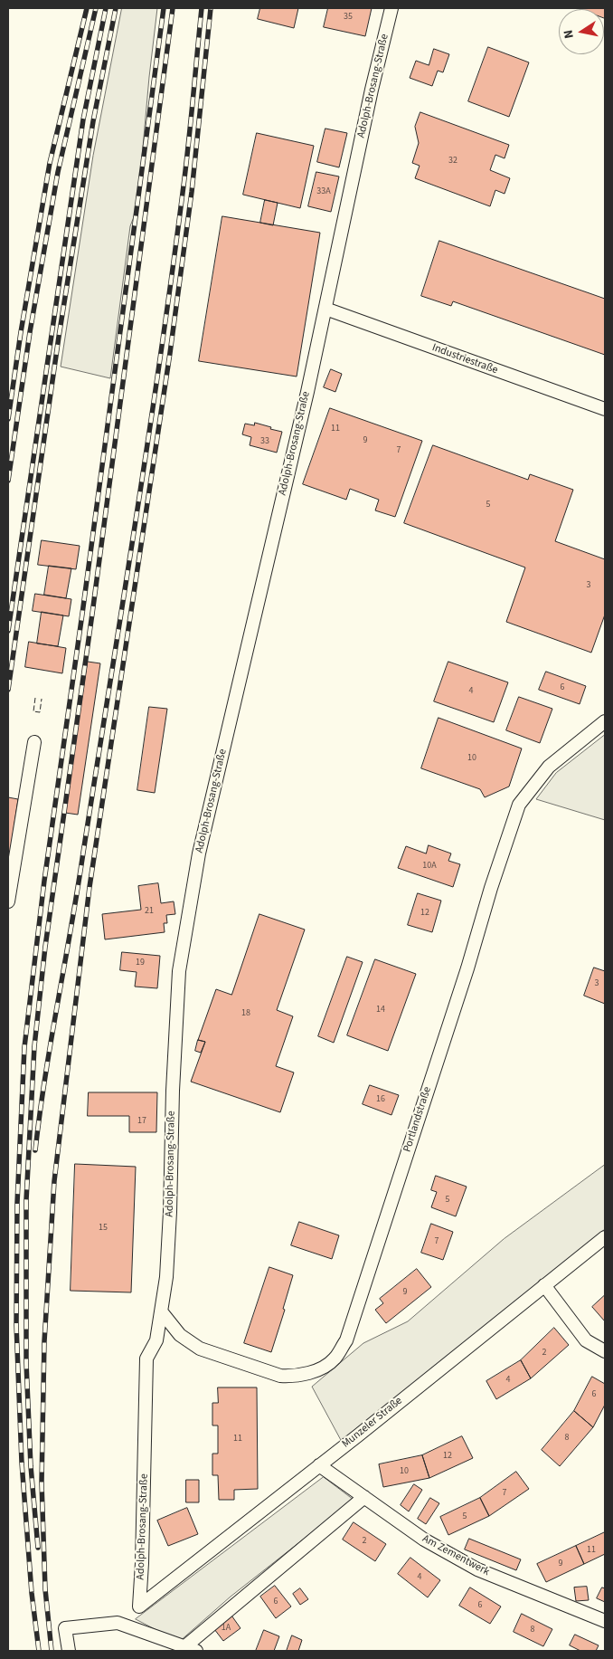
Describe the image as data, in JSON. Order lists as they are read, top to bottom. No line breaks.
{"streets":{"street":["Adolph-Brosang-Straße","Industriestraße","Portlandstraße","Munzeler Straße","Am Zementwerk"]},"crossings":[["Adolph-Brosang-Straße","Industriestraße"],["Adolph-Brosang-Straße","Portlandstraße"],["Adolph-Brosang-Straße","Munzeler Straße"],["Munzeler Straße","Am Zementwerk"]],"house_numbers":["35","32","33A","11","9","33","7","5","3","6","4","10","10A","21","12","19","3","14","18","16","17","5","15","7","9","2","4","6","8","11","12","10","7","5","2","11","9","4","6","6","1A","8"],"north":"left"}
